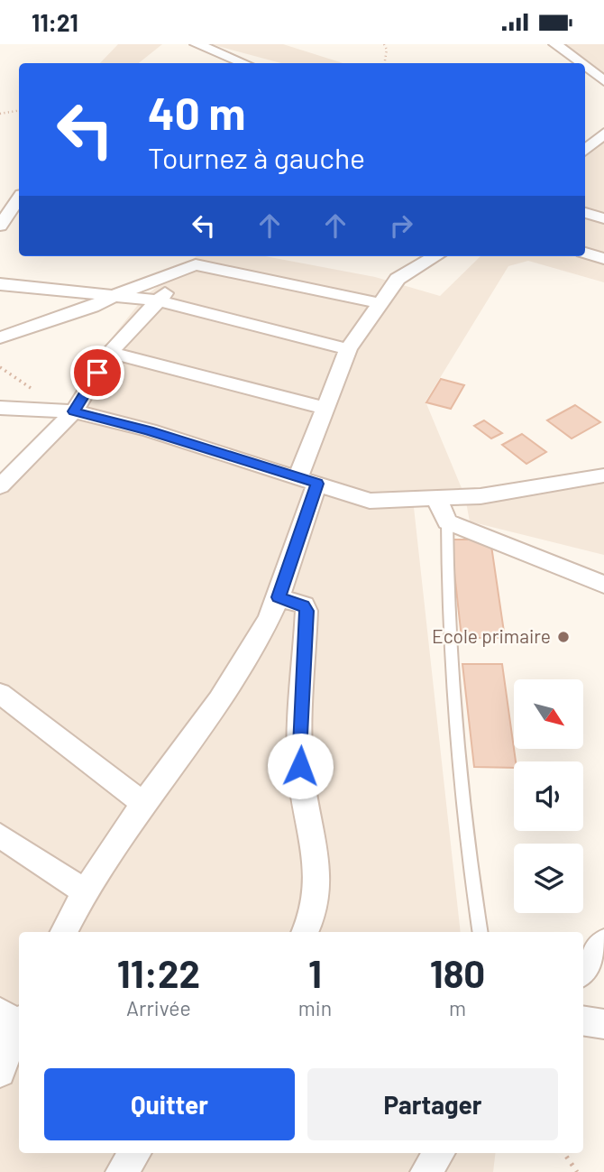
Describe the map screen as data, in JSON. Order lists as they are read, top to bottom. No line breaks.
{"places":["Ecole primaire"],"north":"bottom right","page":{"status":"11:21","turn":["40 m","Tournez à gauche"],"eta":["11:22","Arrivée","1","min","180","m"],"buttons":["Quitter","Partager"]}}
